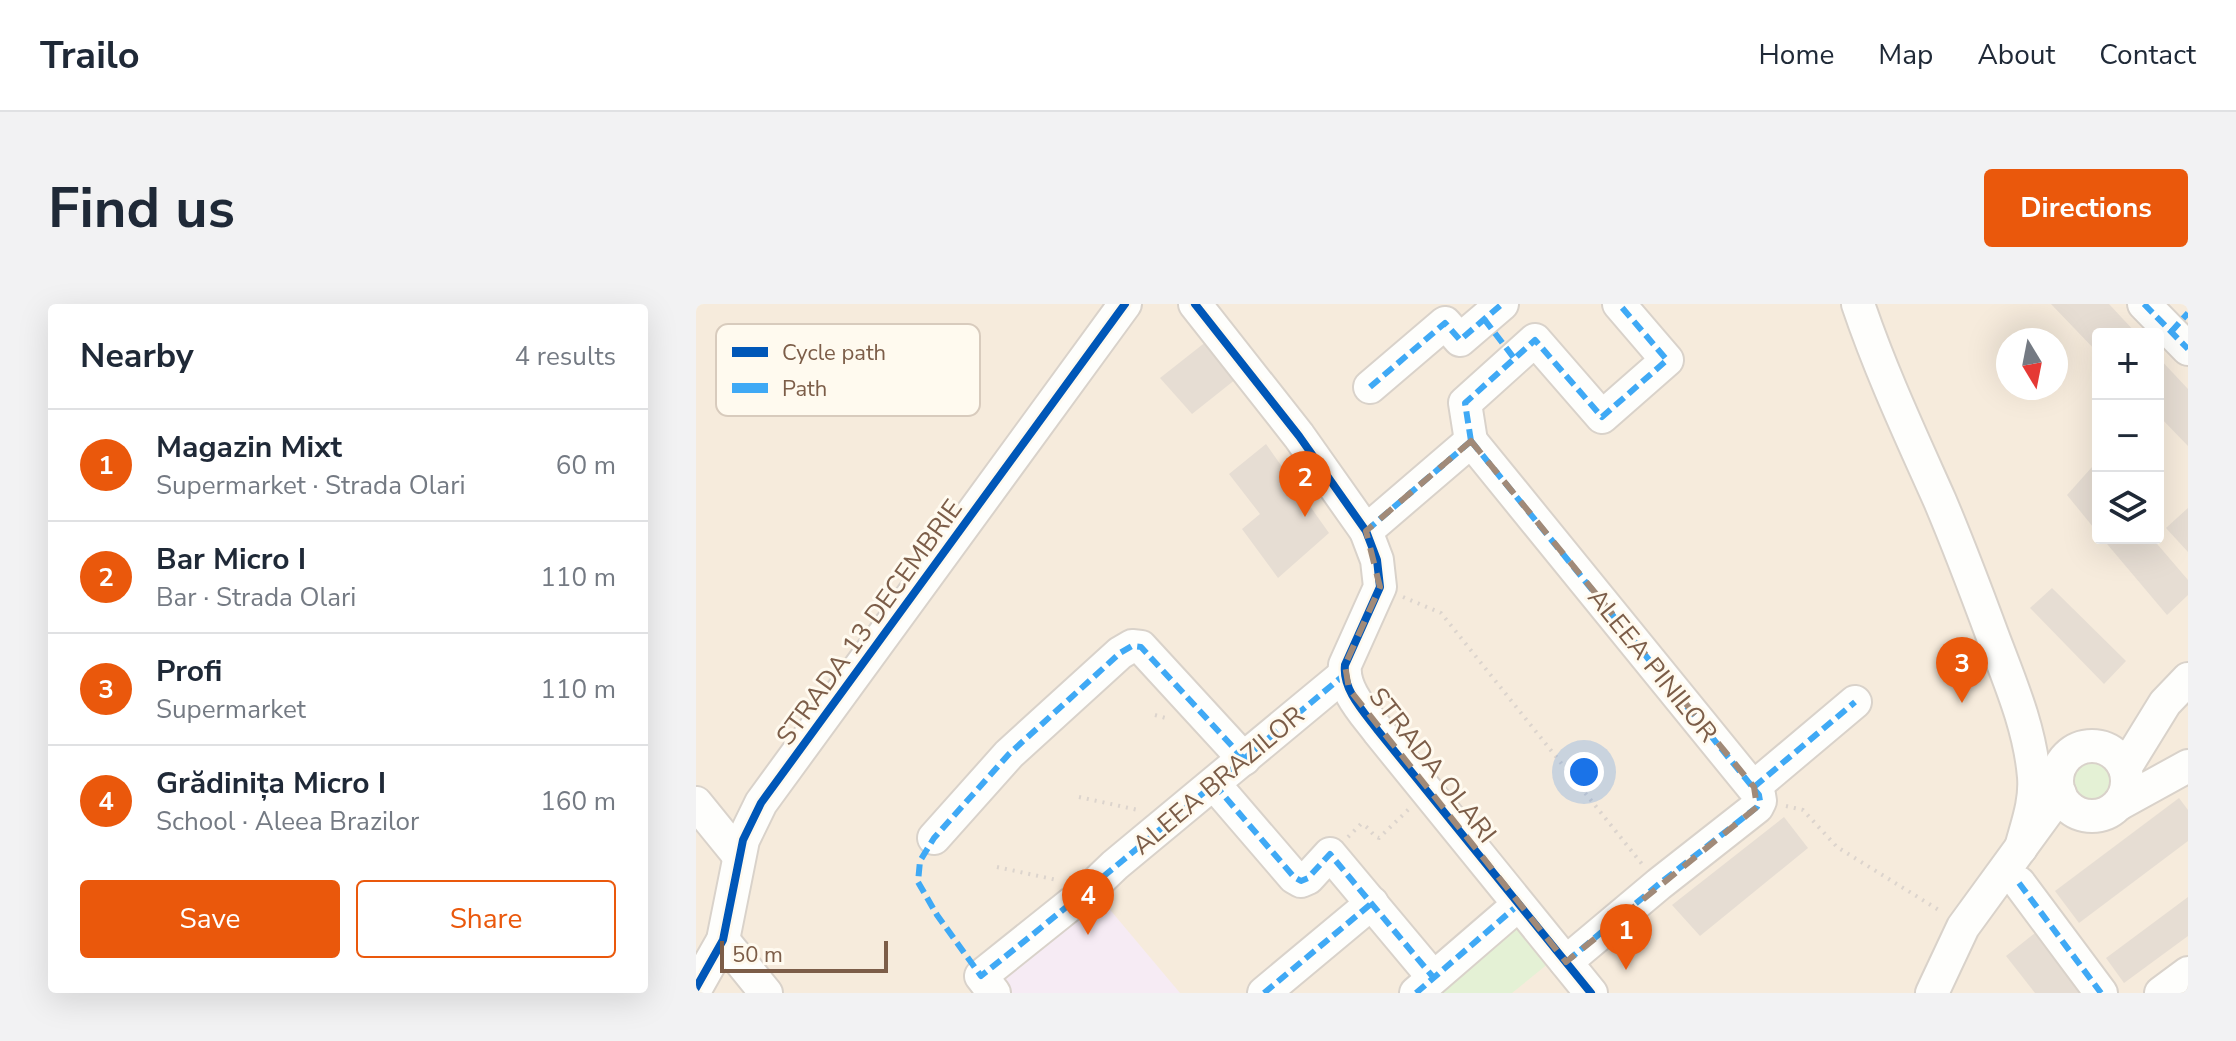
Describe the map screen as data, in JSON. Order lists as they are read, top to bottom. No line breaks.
{"streets":{"street":["STRADA 13 DECEMBRIE","ALEEA PINILOR","STRADA OLARI","ALEEA BRAZILOR"]},"crossings":[["STRADA OLARI","ALEEA BRAZILOR"]],"legend":["Cycle path","Path"],"scale_bar":"50 m","north":"bottom","page":{"header":"Trailo","nav":["Home","Map","About","Contact"],"buttons":["Directions",["Save","Share"]],"title":"Find us","heading":["Nearby","4 results"],"map_buttons":["+","−"],"list":[{"mark":"1","name":"Magazin Mixt","note":"Supermarket · Strada Olari","value":"60 m"},{"mark":"2","name":"Bar Micro I","note":"Bar · Strada Olari","value":"110 m"},{"mark":"3","name":"Profi","note":"Supermarket","value":"110 m"},{"mark":"4","name":"Grădinița Micro I","note":"School · Aleea Brazilor","value":"160 m"}],"pins":["2","3","4","1"],"scale":"50 m"}}
